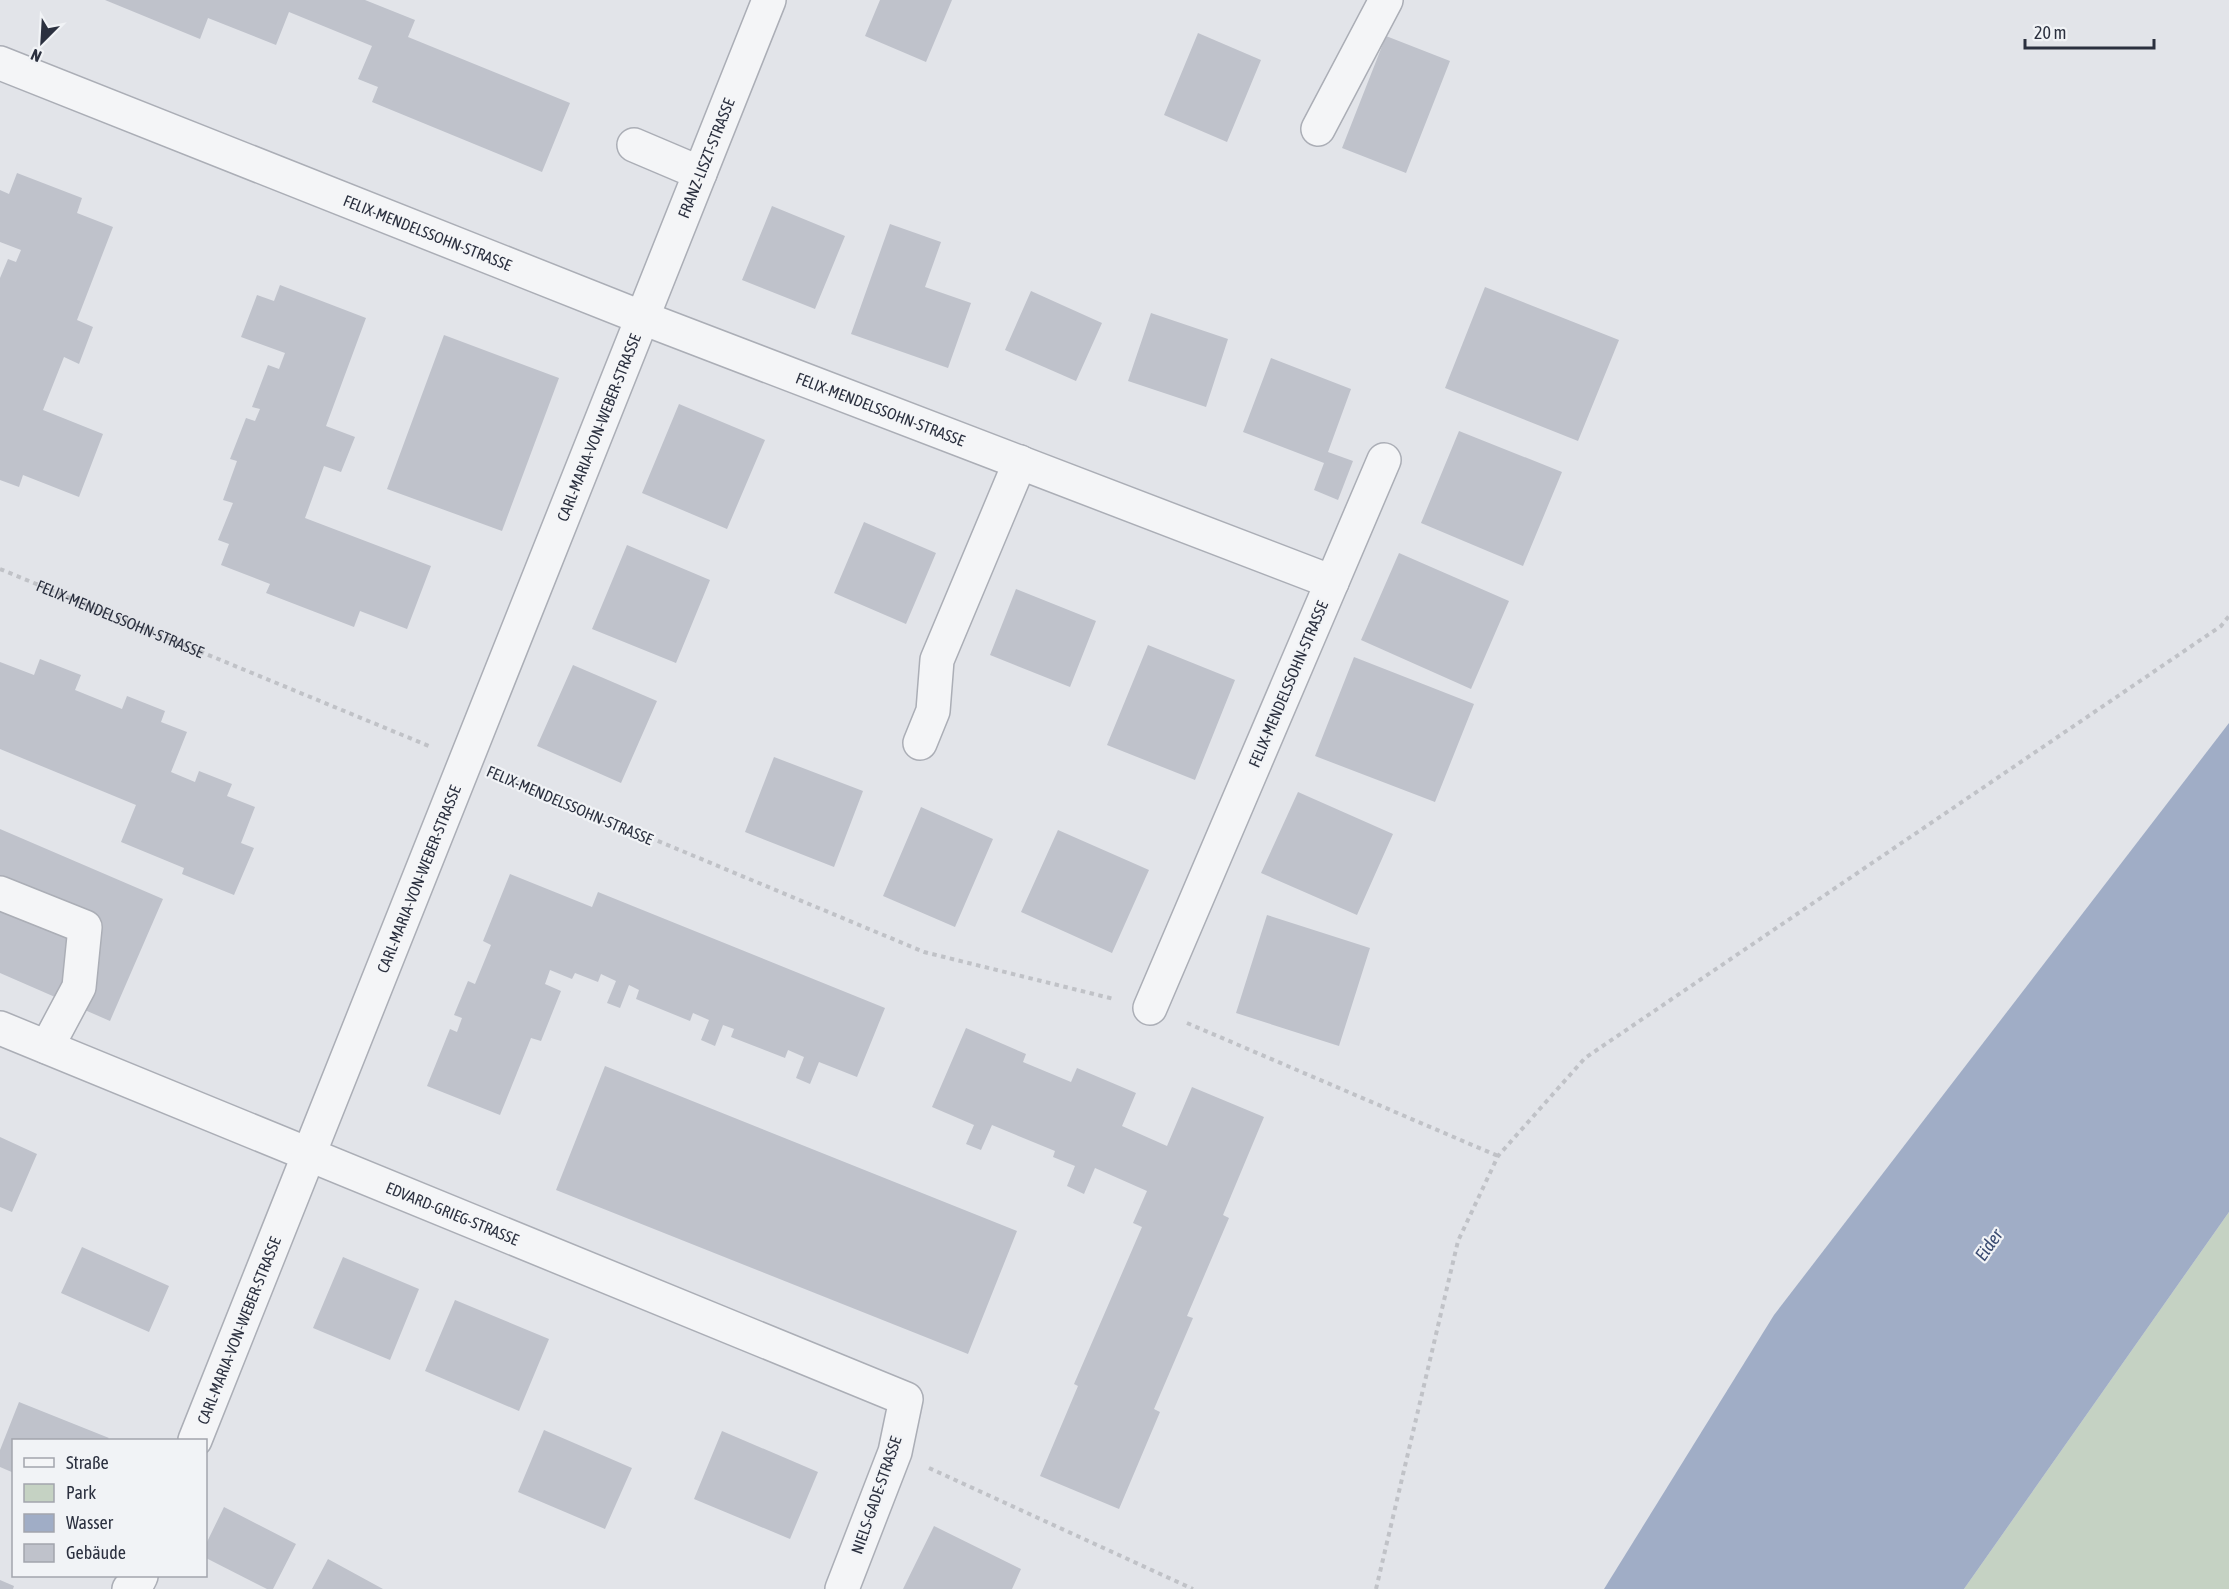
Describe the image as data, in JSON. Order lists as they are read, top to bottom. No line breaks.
{"streets":{"street":["FRANZ-LISZT-STRASSE","FELIX-MENDELSSOHN-STRASSE","CARL-MARIA-VON-WEBER-STRASSE","EDVARD-GRIEG-STRASSE","NIELS-GADE-STRASSE"]},"crossings":[["FRANZ-LISZT-STRASSE","FELIX-MENDELSSOHN-STRASSE"],["FRANZ-LISZT-STRASSE","CARL-MARIA-VON-WEBER-STRASSE"],["FELIX-MENDELSSOHN-STRASSE","CARL-MARIA-VON-WEBER-STRASSE"],["CARL-MARIA-VON-WEBER-STRASSE","EDVARD-GRIEG-STRASSE"],["EDVARD-GRIEG-STRASSE","NIELS-GADE-STRASSE"]],"water":["Eider"],"legend":["Straße","Park","Wasser","Gebäude"],"scale_bar":"20 m","north":"bottom left"}
